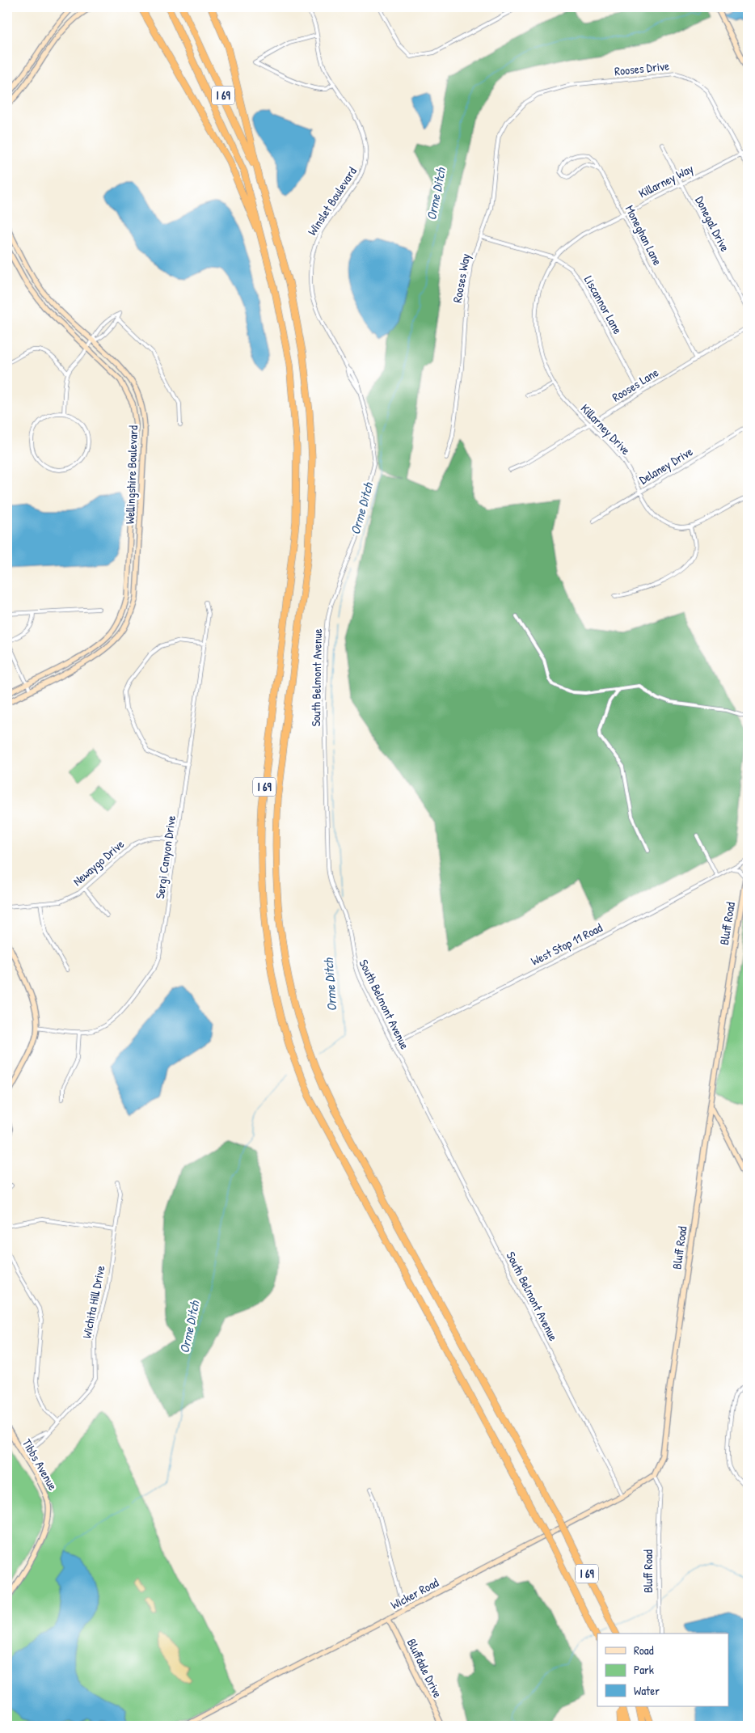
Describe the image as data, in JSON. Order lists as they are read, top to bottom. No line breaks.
{"streets":{"highway":["I 69"],"street":["Rooses Drive","Killarney Way","Winslet Boulevard","Donegal Drive","Moneghan Lane","Rooses Way","Liscannor Lane","Rooses Lane","Killarney Drive","Delaney Drive","Wellingshire Boulevard","South Belmont Avenue","Sergi Canyon Drive","Newaygo Drive","Bluff Road","West Stop 11 Road","Wichita Hill Drive","Tibbs Avenue","Wicker Road","Bluffdale Drive"]},"crossings":[["Rooses Drive","Killarney Way"],["Rooses Drive","Rooses Way"],["Killarney Way","Donegal Drive"],["Killarney Way","Moneghan Lane"],["Killarney Way","Liscannor Lane"],["Killarney Way","Killarney Drive"],["Winslet Boulevard","South Belmont Avenue"],["Moneghan Lane","Rooses Lane"],["Rooses Way","Liscannor Lane"],["Liscannor Lane","Rooses Lane"],["Liscannor Lane","Killarney Drive"],["Rooses Lane","Killarney Drive"],["Killarney Drive","Delaney Drive"],["South Belmont Avenue","West Stop 11 Road"],["South Belmont Avenue","Wicker Road"],["Sergi Canyon Drive","Newaygo Drive"],["Bluff Road","Wicker Road"],["Wichita Hill Drive","Tibbs Avenue"],["Wicker Road","Bluffdale Drive"]],"water":["Orme Ditch"],"legend":["Road","Park","Water"]}
